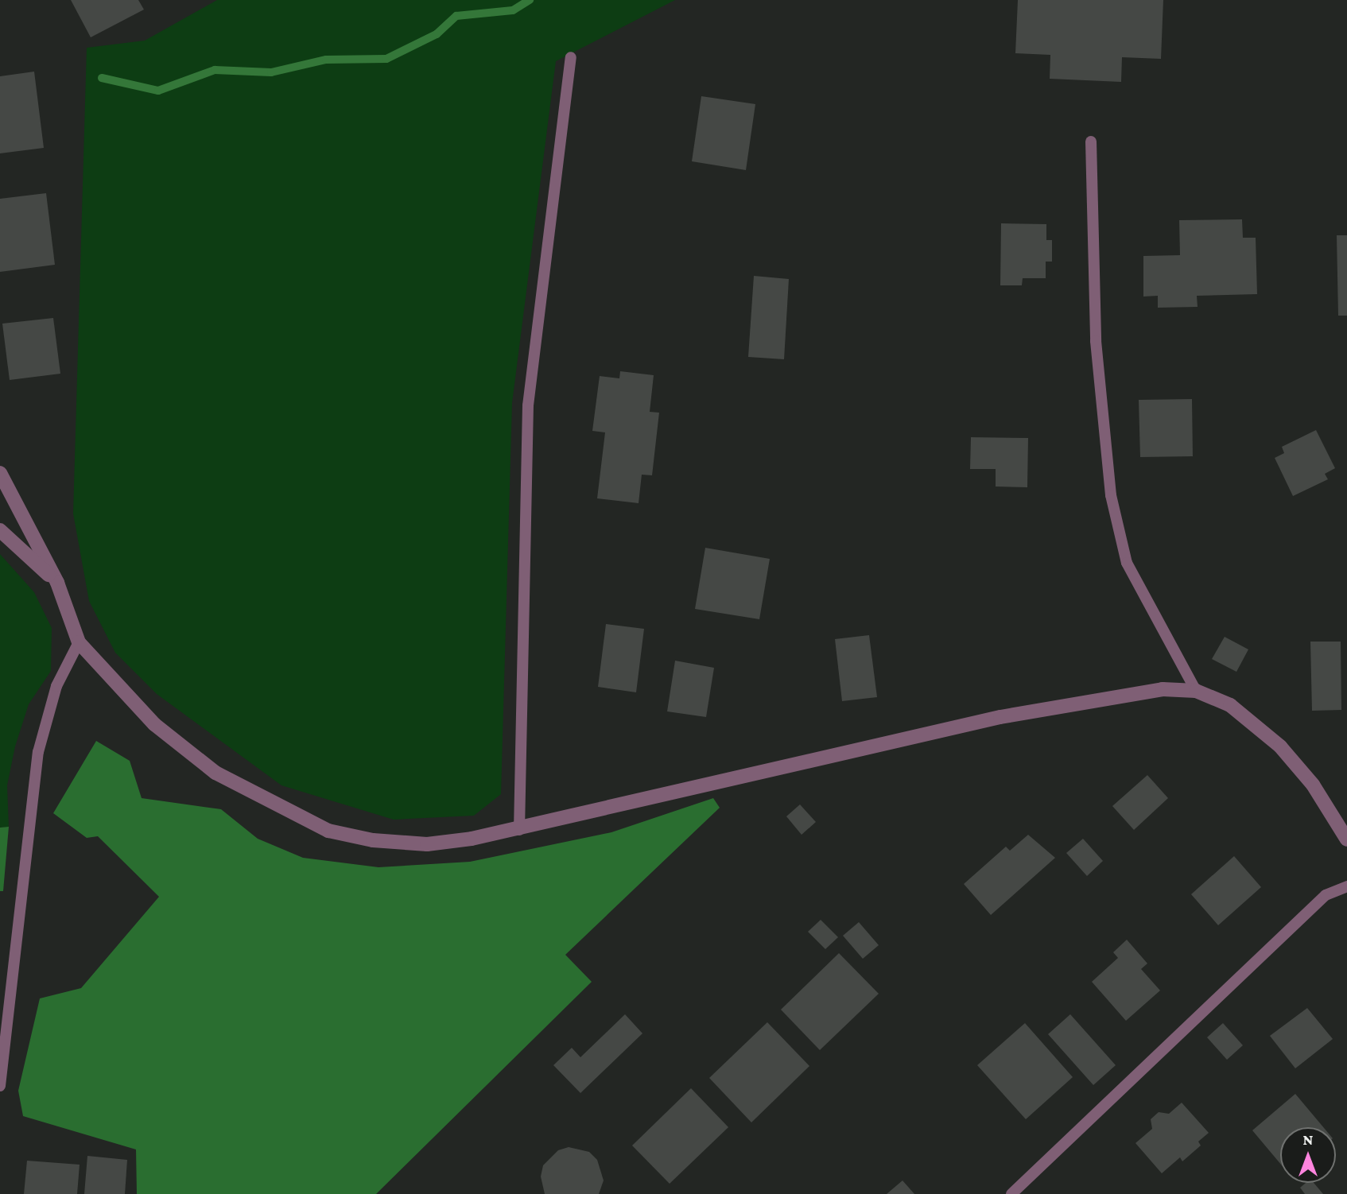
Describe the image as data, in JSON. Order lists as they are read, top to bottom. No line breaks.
{"north":"top"}
